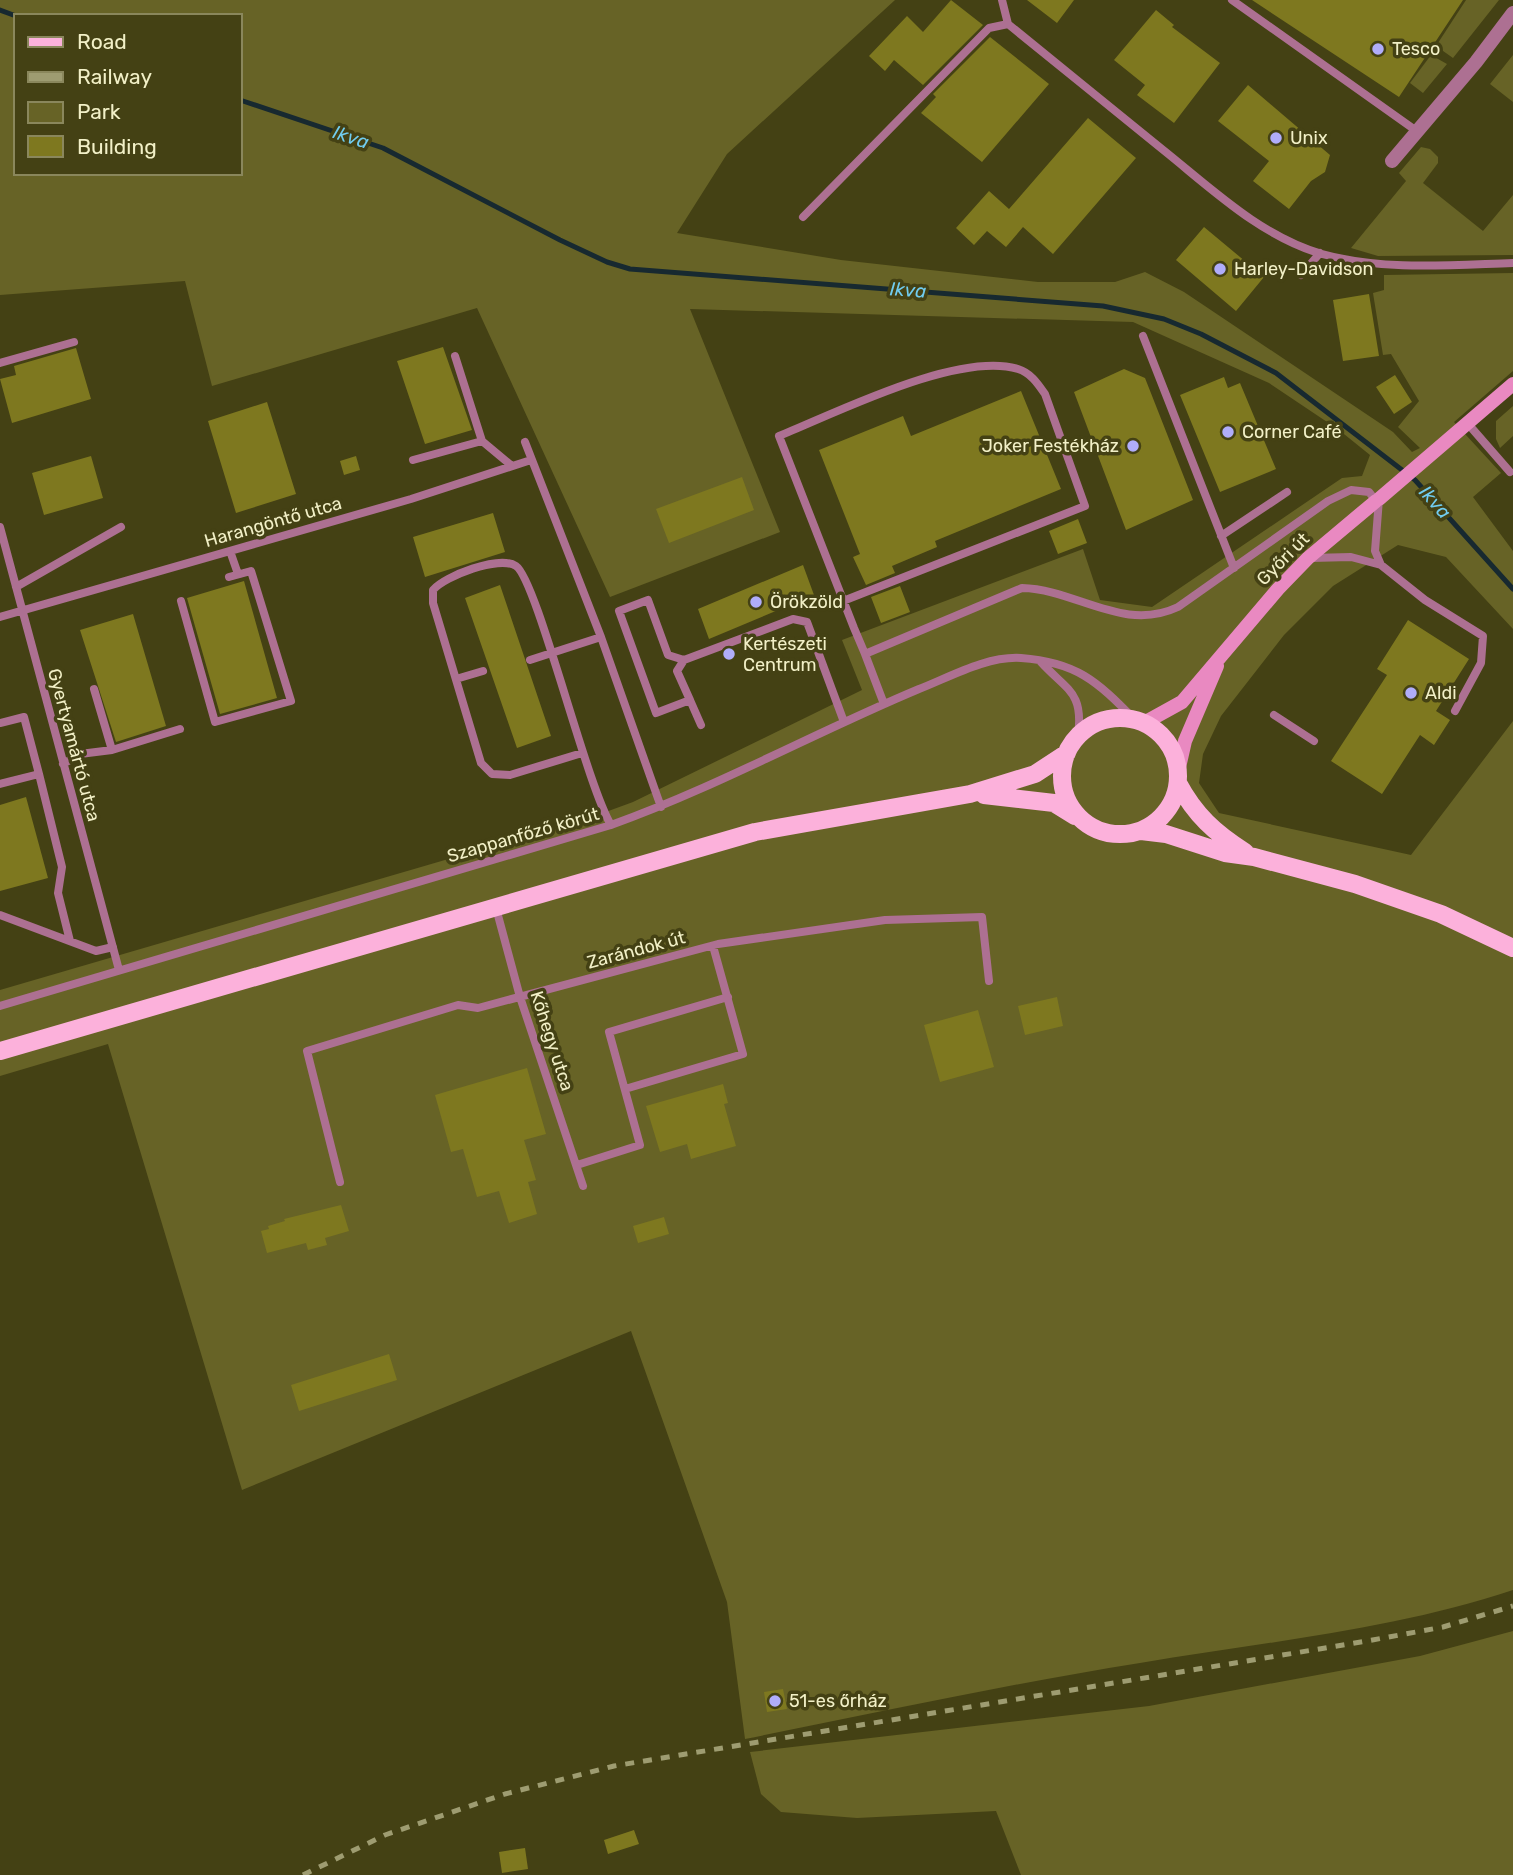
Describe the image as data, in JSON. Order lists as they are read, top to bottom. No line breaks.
{"streets":{"main road":["Győri út"],"lane":["Harangöntő utca","Gyertyamártó utca","Szappanfőző körút","Zarándok út","Kőhegy utca"]},"crossings":[["Harangöntő utca","Gyertyamártó utca"],["Győri út","Szappanfőző körút"],["Gyertyamártó utca","Szappanfőző körút"],["Zarándok út","Kőhegy utca"]],"water":["Ikva"],"places":["Tesco","Unix","Harley-Davidson","Corner Café","Joker Festékház","Örökzöld","Kertészeti Centrum","Aldi","51-es őrház"],"legend":["Road","Railway","Park","Building"]}
